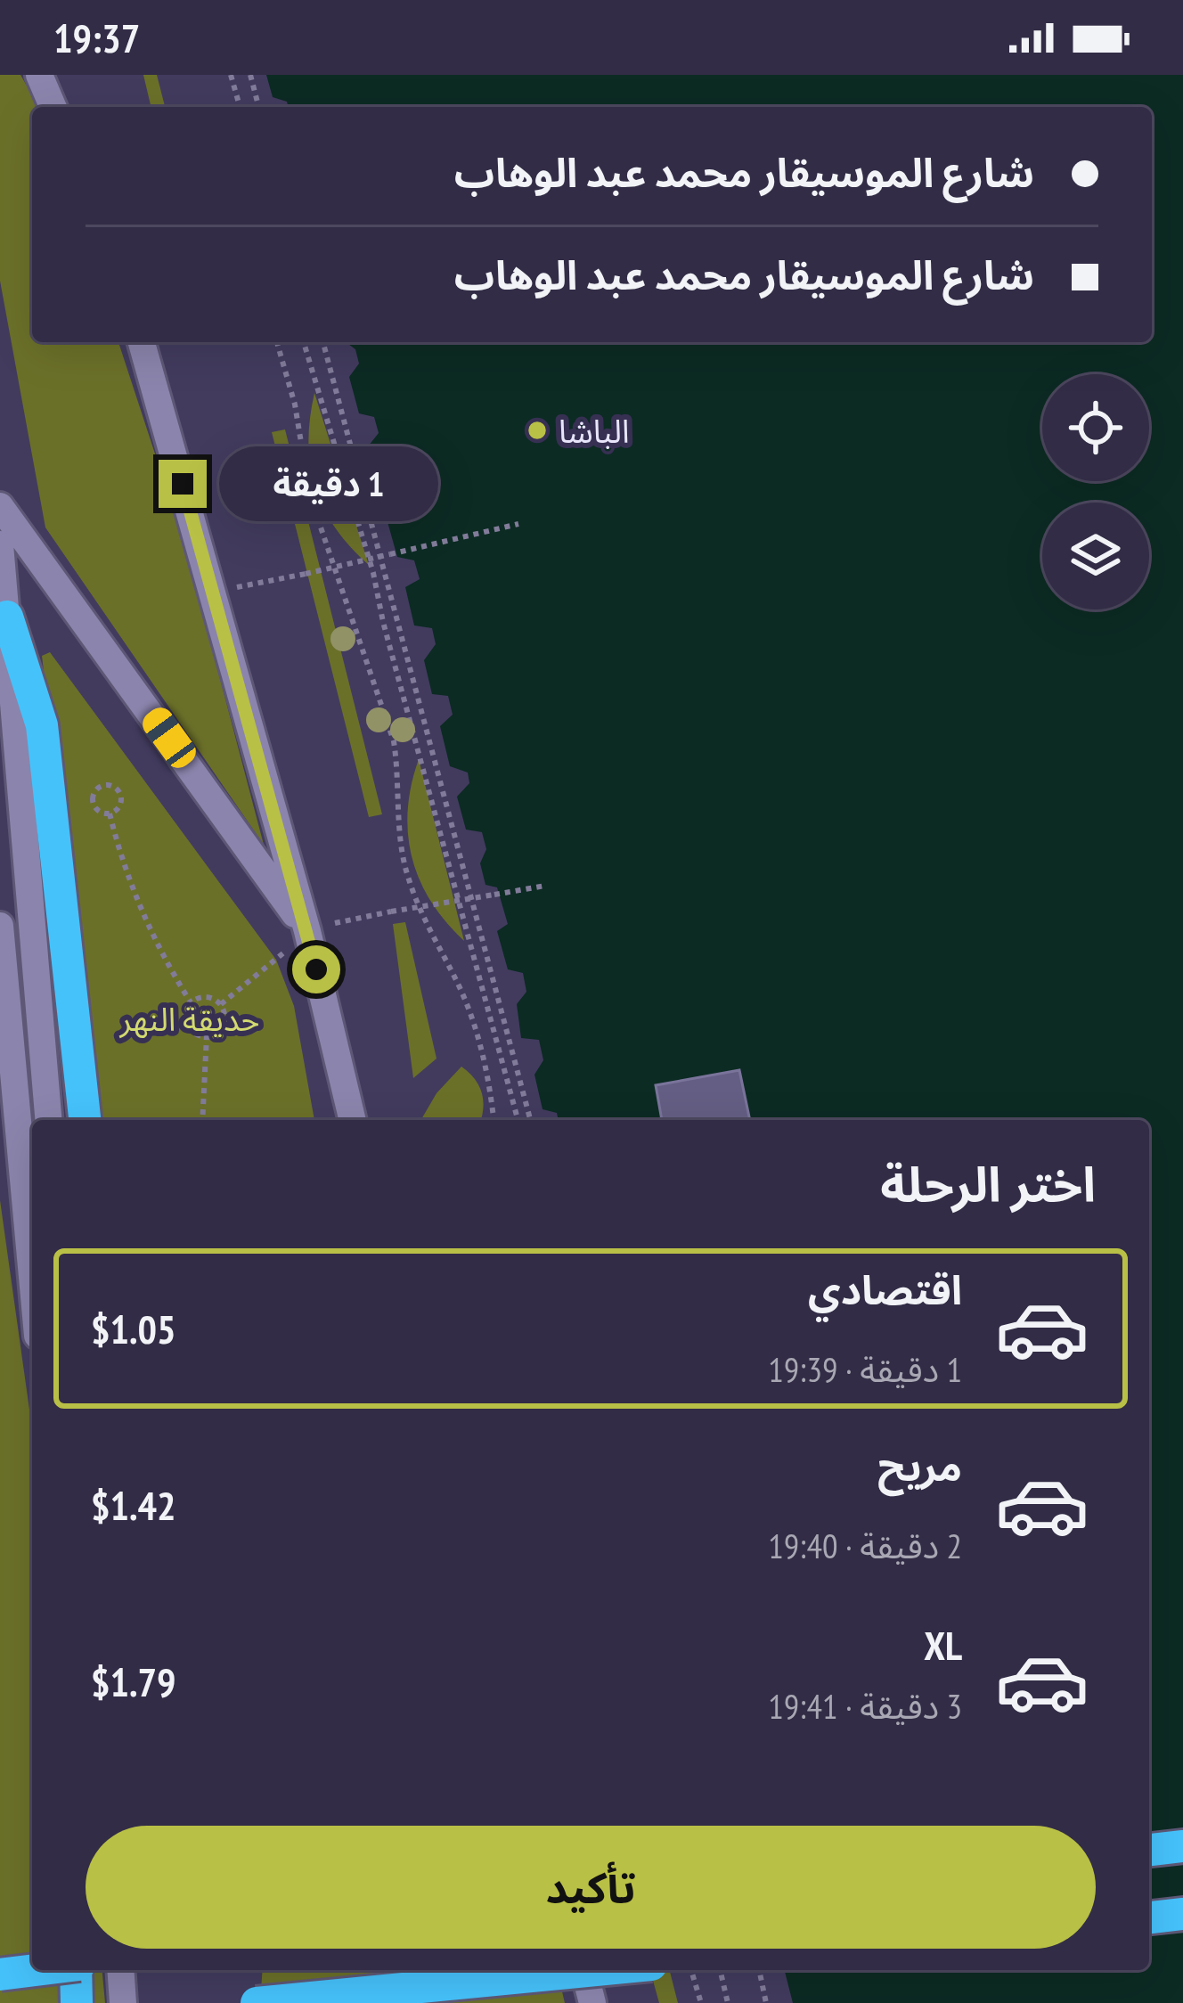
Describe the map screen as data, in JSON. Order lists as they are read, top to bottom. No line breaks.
{"parks":["حديقة النهر"],"places":["الباشا"],"page":{"status":"19:37","banner":["شارع الموسيقار محمد عبد الوهاب","شارع الموسيقار محمد عبد الوهاب"],"bubble":"1 دقيقة","heading":"اختر الرحلة","list":[{"name":"اقتصادي","note":"1 دقيقة · 19:39","value":"$1.05"},{"name":"مريح","note":"2 دقيقة · 19:40","value":"$1.42"},{"name":"XL","note":"3 دقيقة · 19:41","value":"$1.79"}],"buttons":"تأكيد"}}
